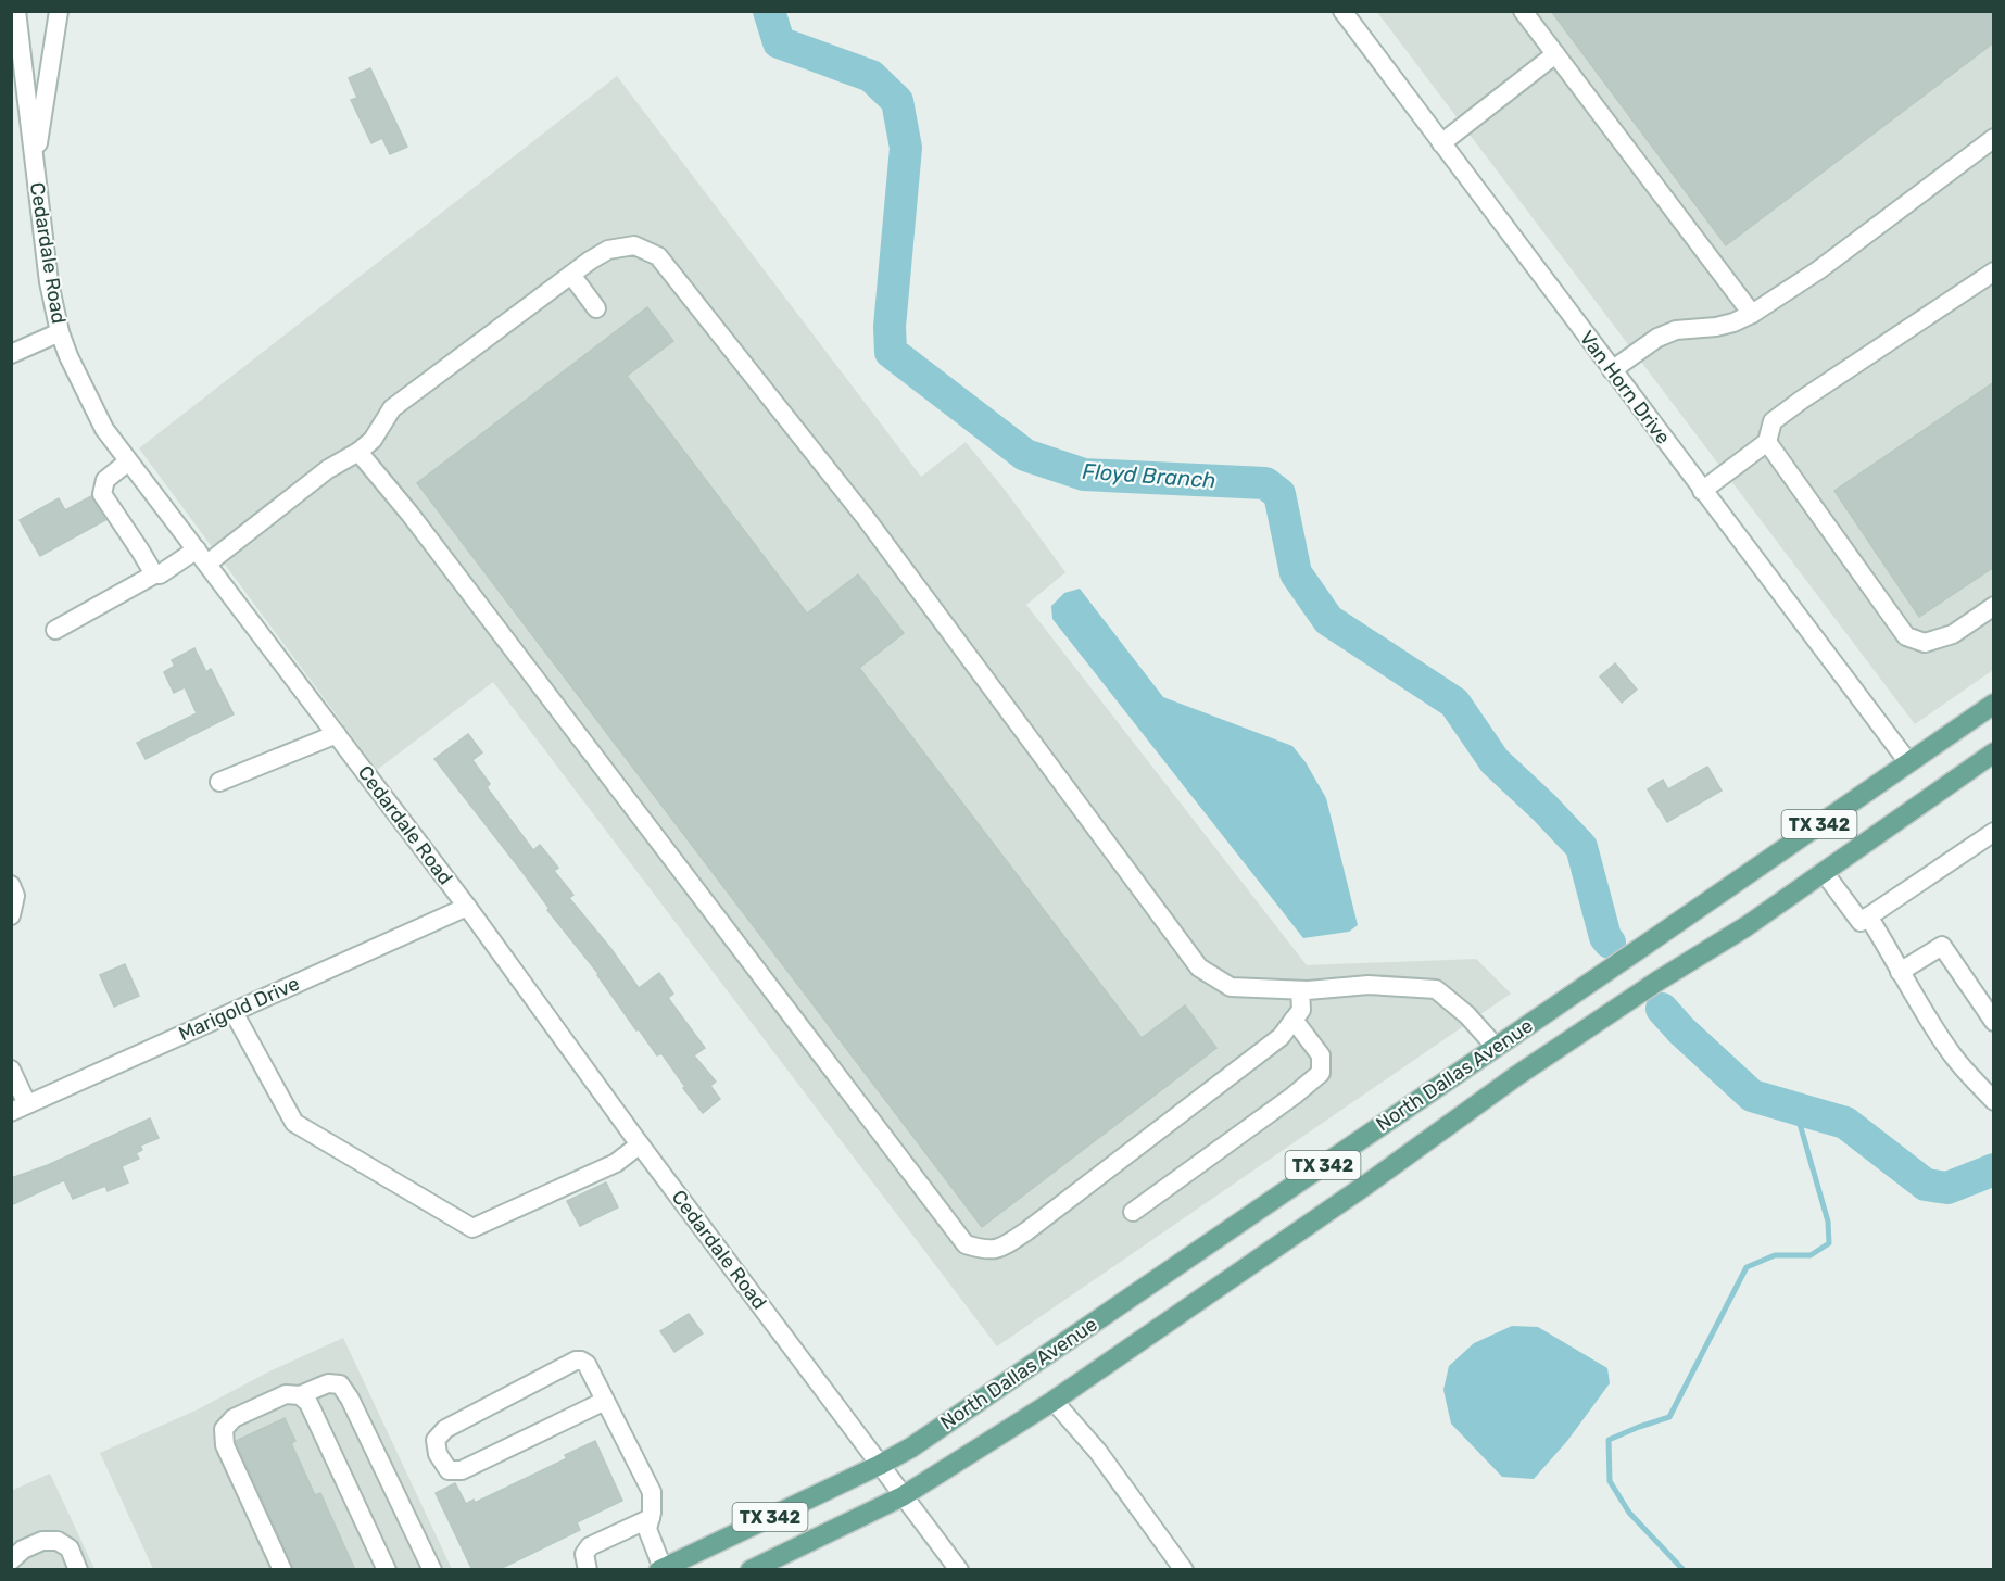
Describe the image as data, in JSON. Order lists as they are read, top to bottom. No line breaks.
{"streets":{"main road":["TX 342","North Dallas Avenue"],"street":["Cedardale Road","Van Horn Drive","Marigold Drive"]},"crossings":[["Cedardale Road","TX 342"],["Cedardale Road","Marigold Drive"],["Cedardale Road","North Dallas Avenue"],["Van Horn Drive","North Dallas Avenue"],["TX 342","North Dallas Avenue"]],"water":["Floyd Branch"]}
